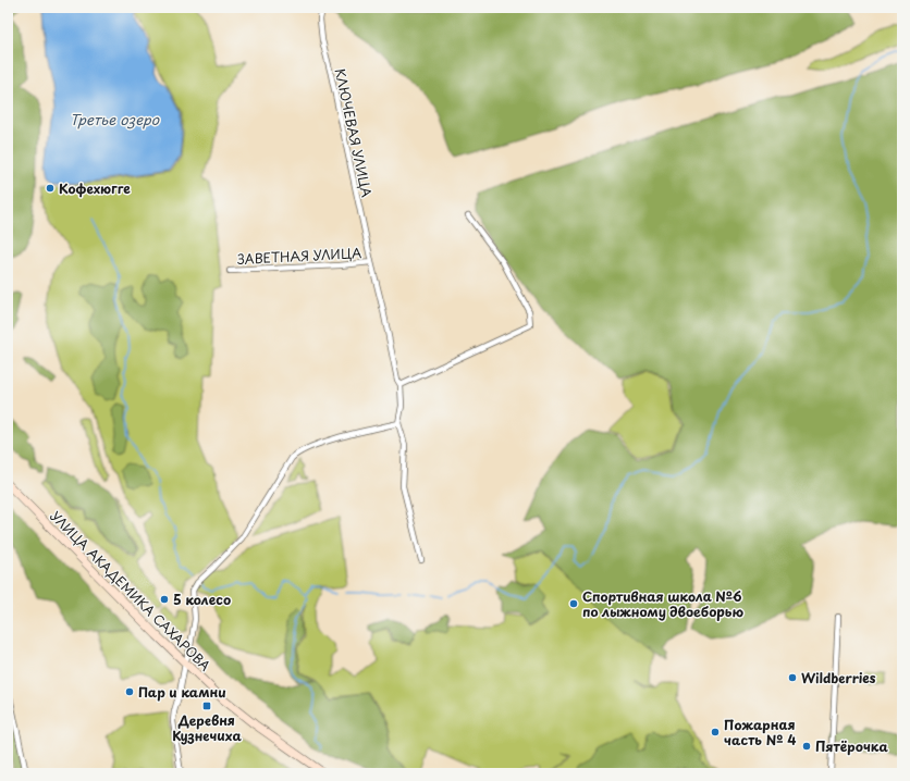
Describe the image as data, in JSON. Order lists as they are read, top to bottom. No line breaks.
{"streets":{"main road":["УЛИЦА АКАДЕМИКА САХАРОВА"],"street":["КЛЮЧЕВАЯ УЛИЦА","ЗАВЕТНАЯ УЛИЦА"]},"crossings":[["КЛЮЧЕВАЯ УЛИЦА","ЗАВЕТНАЯ УЛИЦА"]],"water":["Третье озеро"],"places":{"other":["Кофехюгге","5 колесо","Спортивная школа №6 по лыжному двоеборью","Wildberries","Пар и камни","Пожарная часть № 4","Пятёрочка"],"transit":["Деревня Кузнечиха"]}}
